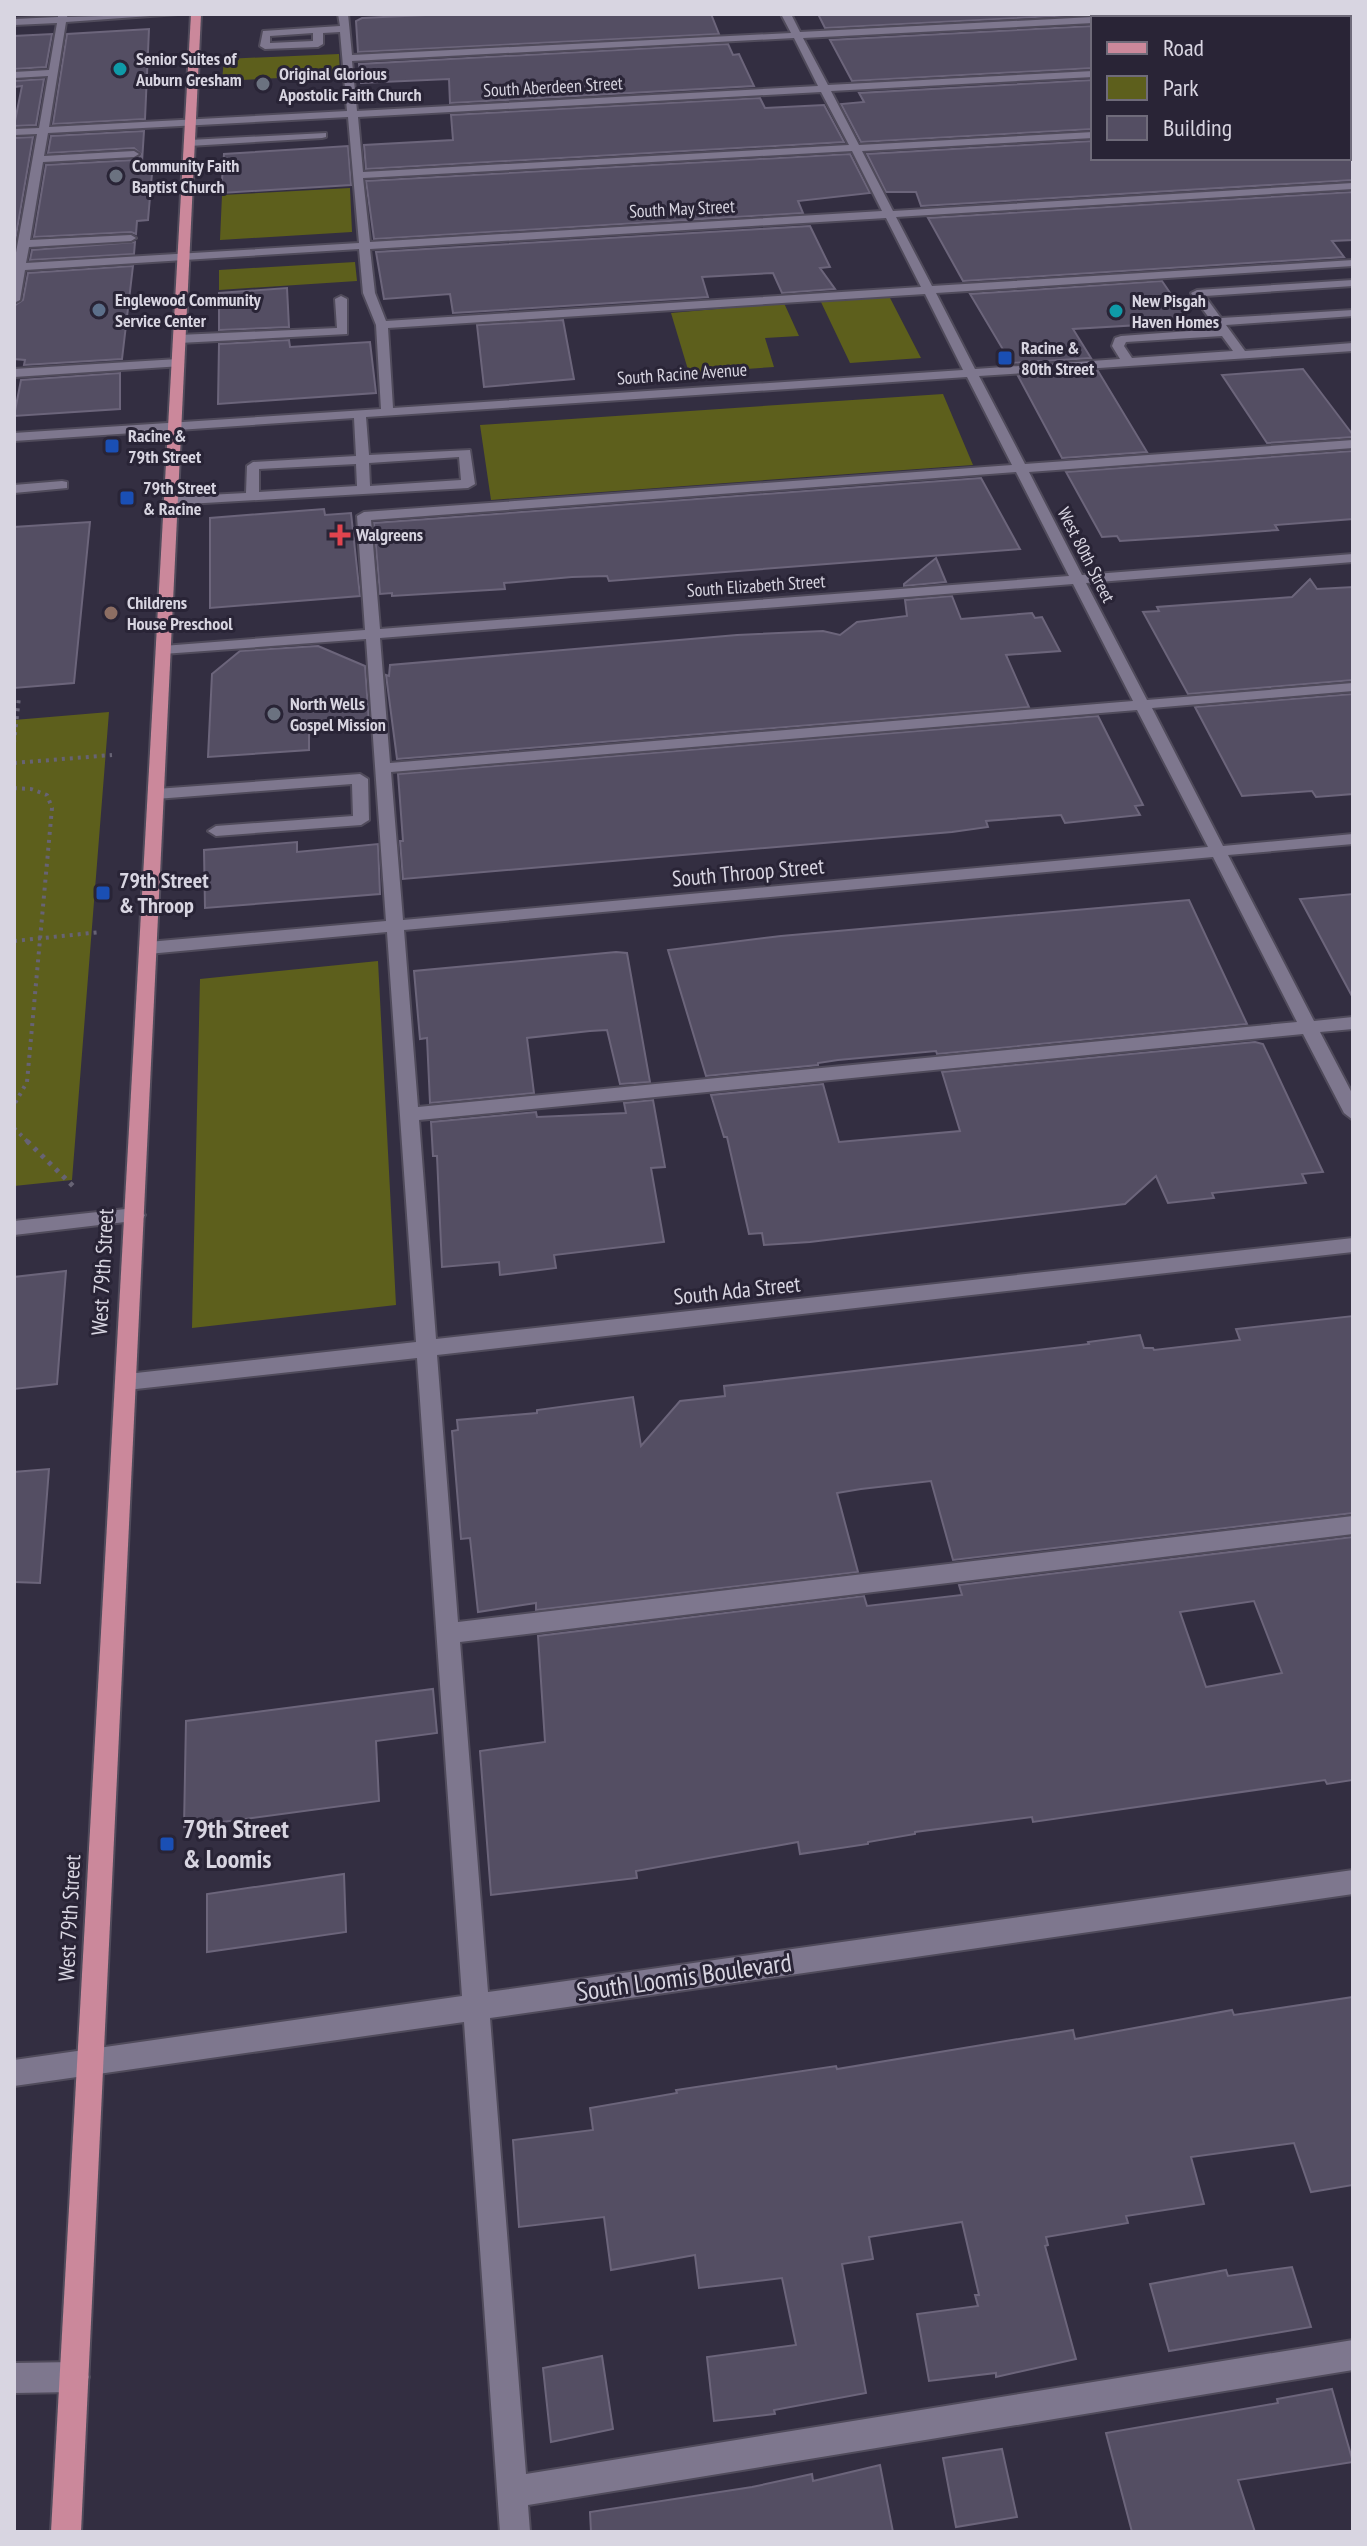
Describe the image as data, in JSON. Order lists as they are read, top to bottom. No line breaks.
{"streets":{"main road":["West 79th Street"],"street":["South Aberdeen Street","South May Street","South Racine Avenue","West 80th Street","South Elizabeth Street","South Throop Street","South Ada Street","South Loomis Boulevard"]},"crossings":[["South Aberdeen Street","West 80th Street"],["South Aberdeen Street","West 79th Street"],["South May Street","West 80th Street"],["South May Street","West 79th Street"],["South Racine Avenue","West 80th Street"],["South Racine Avenue","West 79th Street"],["West 80th Street","South Elizabeth Street"],["West 80th Street","South Throop Street"],["South Elizabeth Street","West 79th Street"],["South Throop Street","West 79th Street"],["West 79th Street","South Ada Street"],["West 79th Street","South Loomis Boulevard"]],"places":{"other":["Senior Suites of Auburn Gresham","Original Glorious Apostolic Faith Church","Community Faith Baptist Church","Englewood Community Service Center","New Pisgah Haven Homes","Childrens House Preschool","North Wells Gospel Mission"],"transit":["Racine & 80th Street","Racine & 79th Street","79th Street & Racine","79th Street & Throop","79th Street & Loomis"],"health":["Walgreens"]},"legend":["Road","Park","Building"]}
